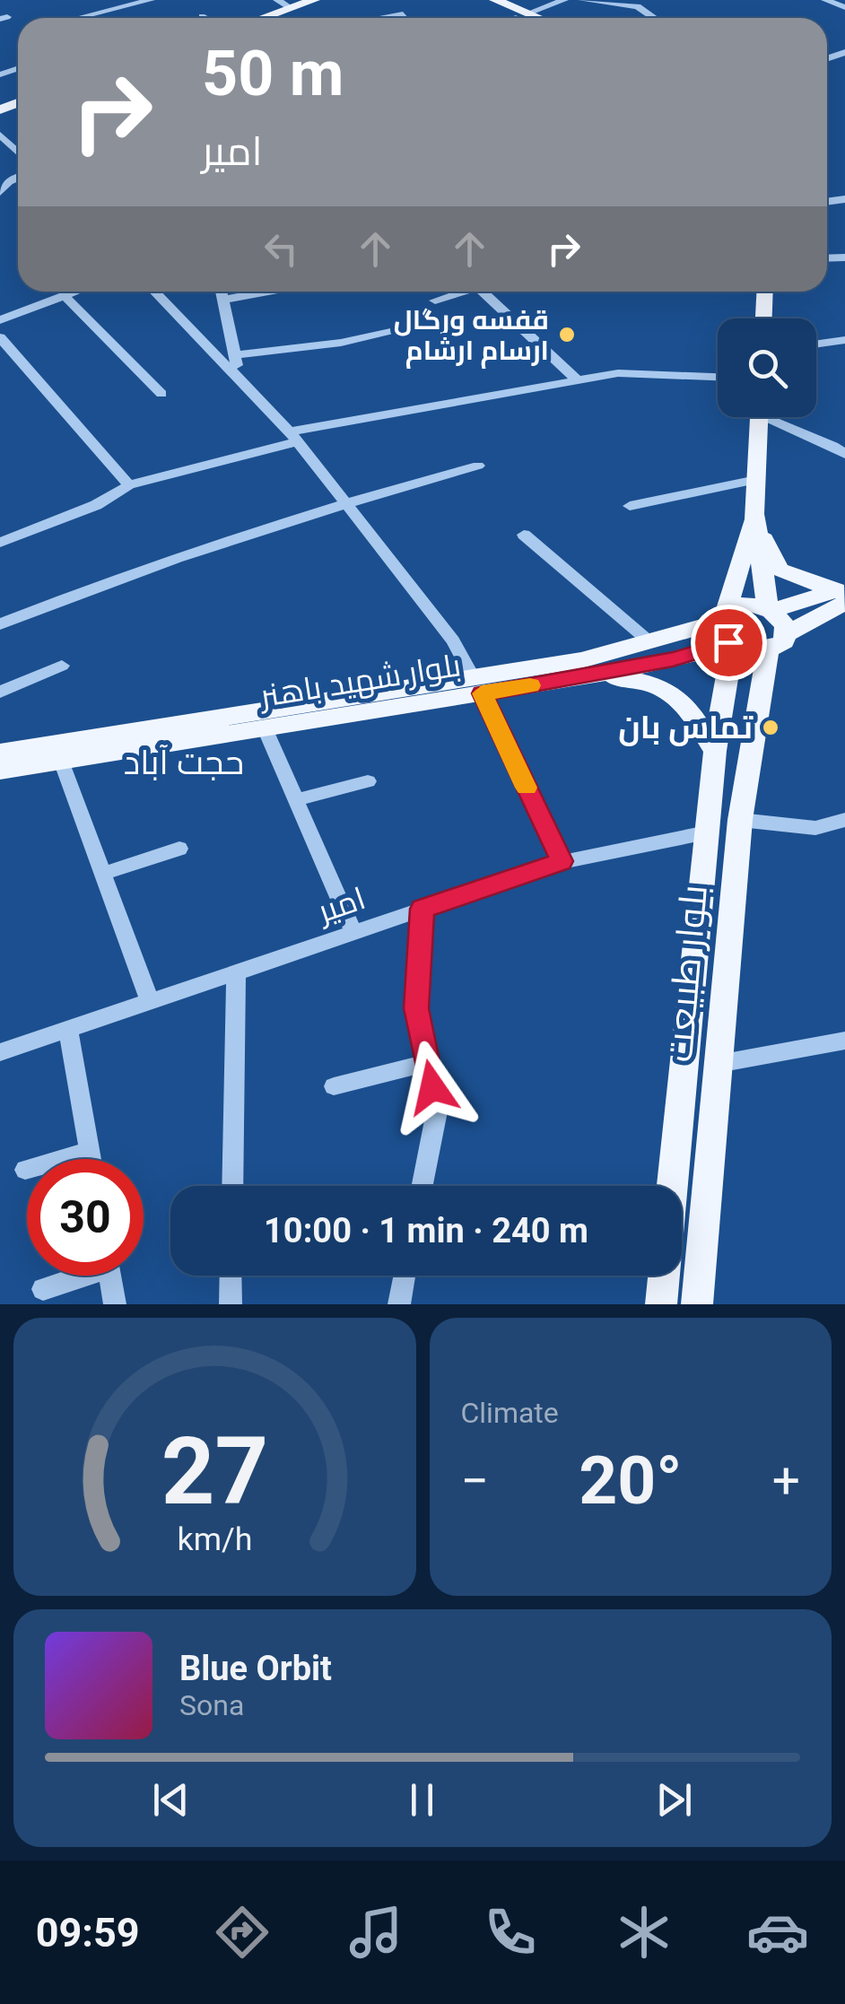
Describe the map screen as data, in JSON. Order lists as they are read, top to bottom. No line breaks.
{"streets":{"main road":["بلوار شهید باهنر","بلوار طبیعت"],"street":["امیر"]},"crossings":[["بلوار شهید باهنر","بلوار طبیعت"],["امیر","بلوار طبیعت"]],"districts":["حجت آباد"],"places":["قفسه ورگال ارسام ارشام","تماس بان"],"page":{"turn":["50 m","امیر"],"limit":"30","trip":"10:00 · 1 min · 240 m","tile":"Climate","heat":["−","20°","+"],"song":["Blue Orbit","Sona"],"tabs":"09:59","gauge":["27","km/h"]}}
